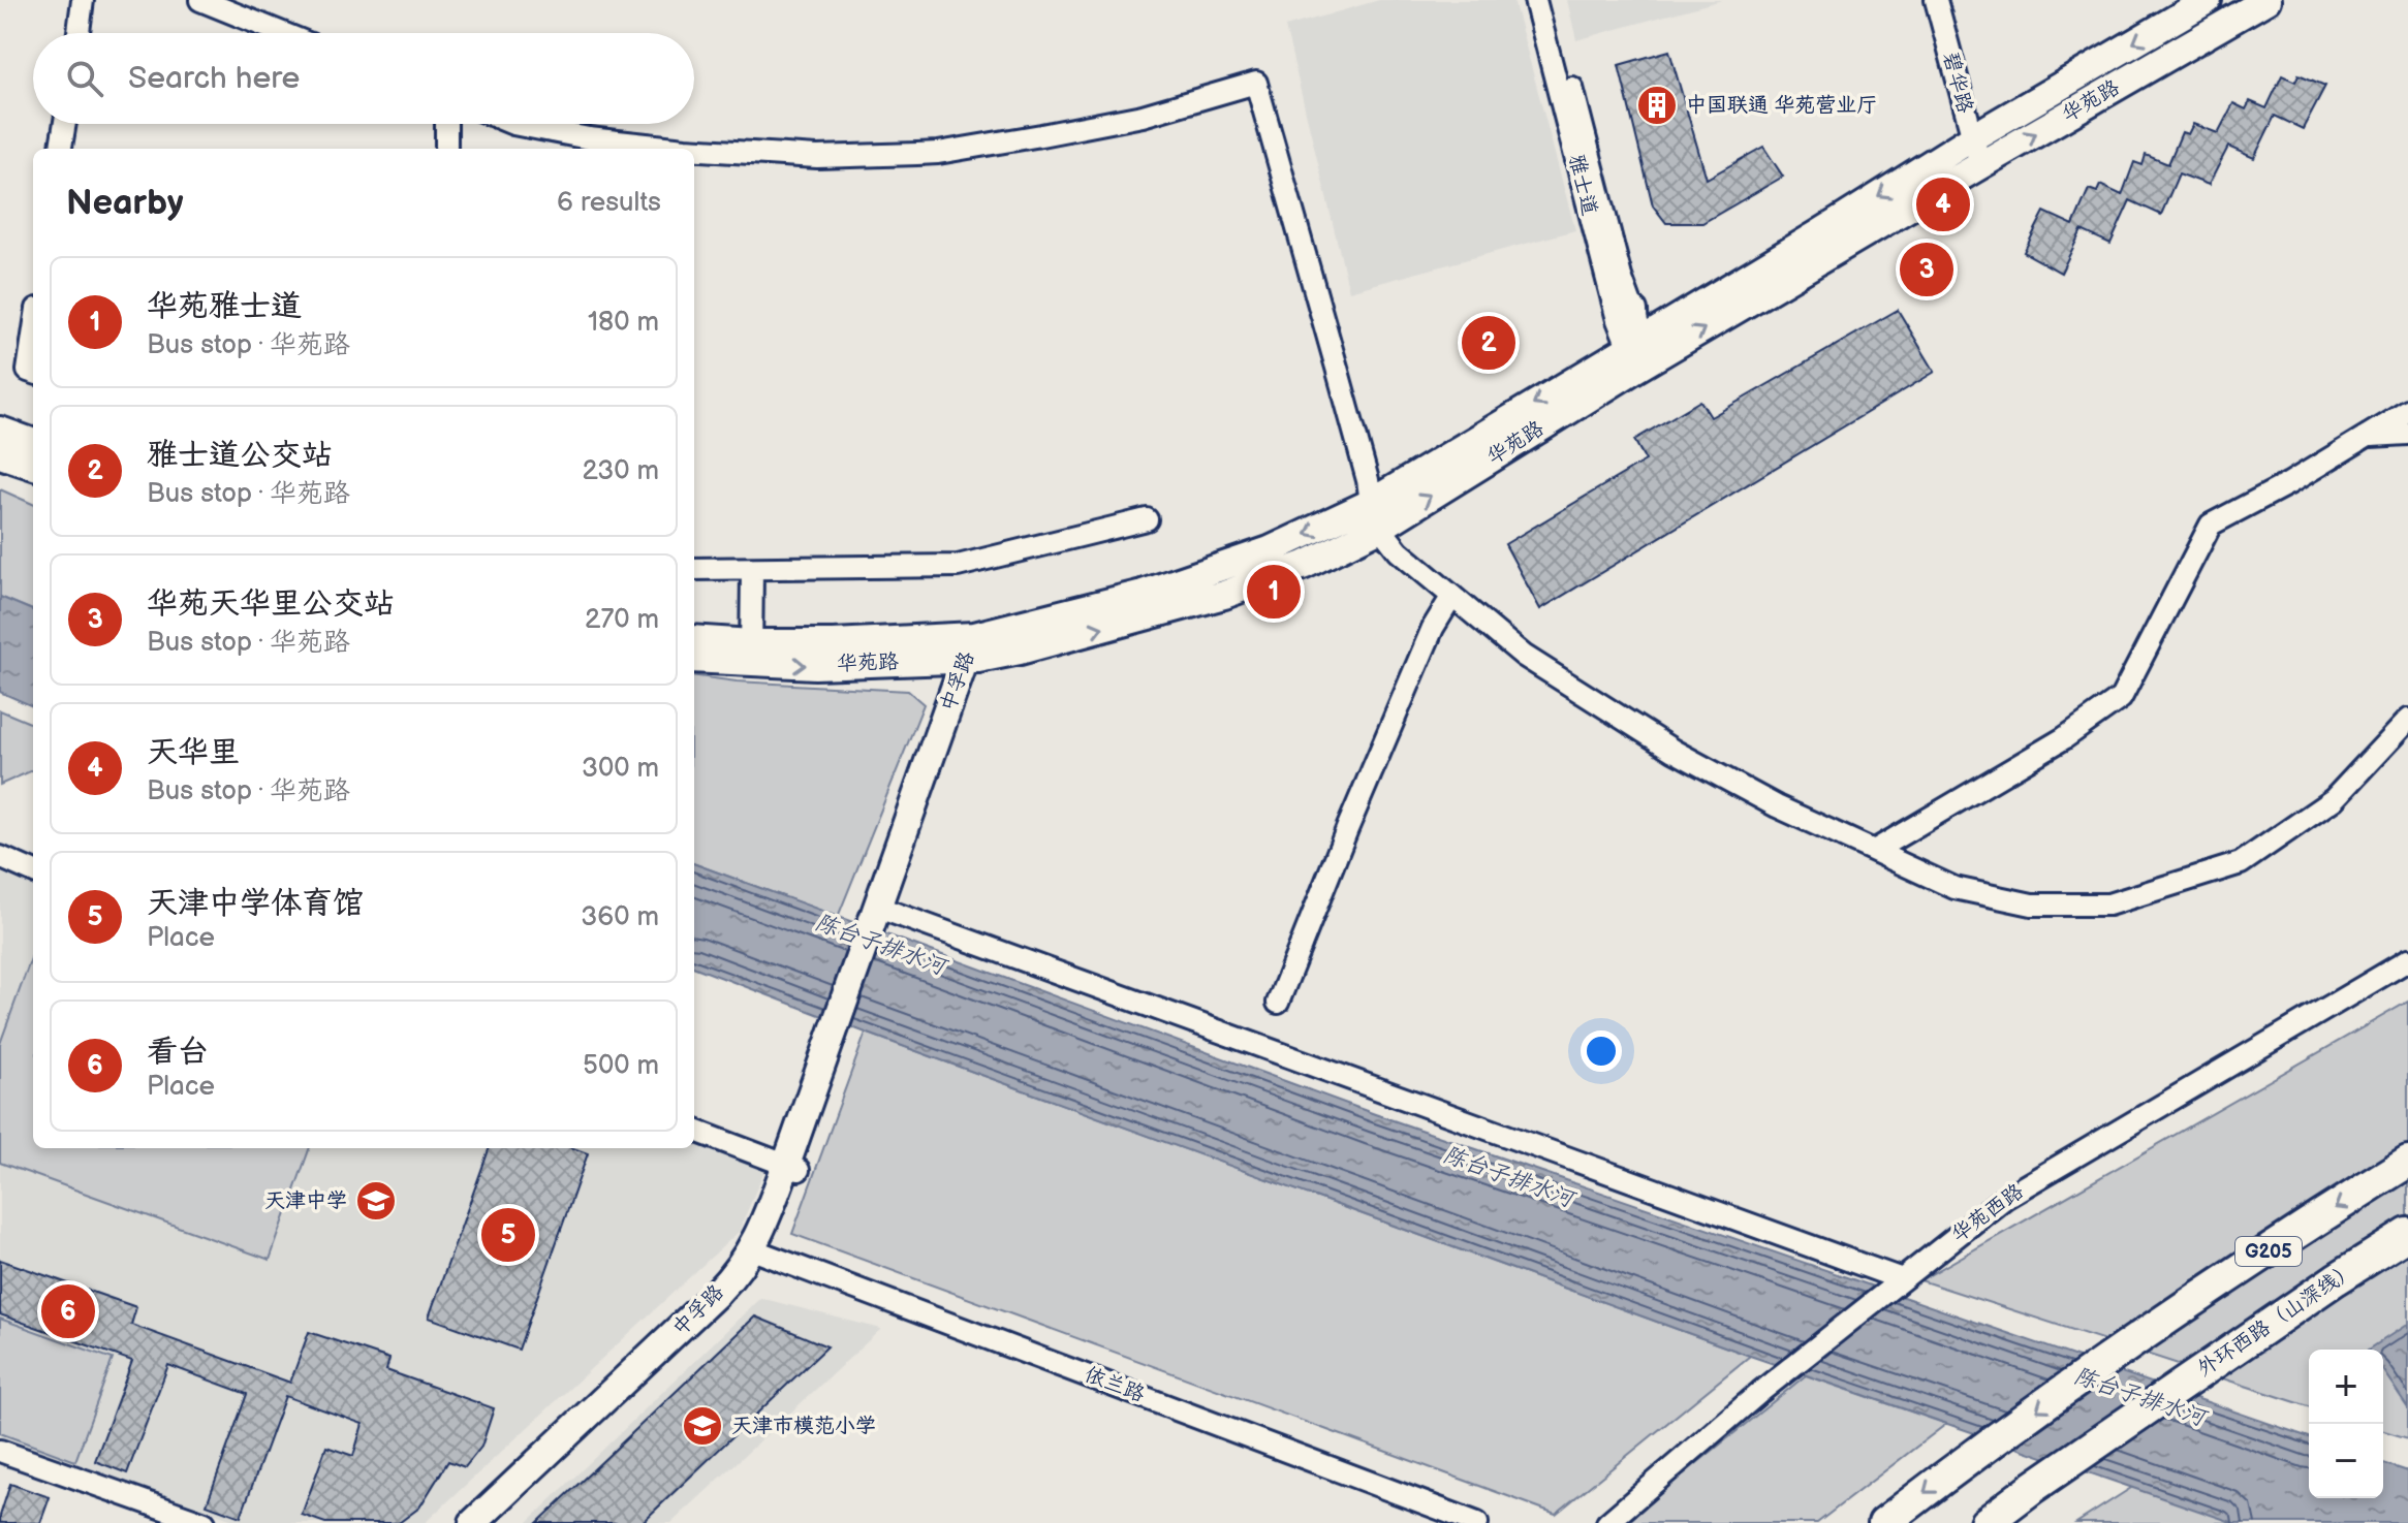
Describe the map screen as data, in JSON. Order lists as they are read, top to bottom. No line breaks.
{"streets":{"highway":["G205","外环西路（山深线）"],"main road":["华苑路","中孚路"],"street":["碧华路","雅士道","华苑西路","依兰路"]},"crossings":[["碧华路","华苑路"],["华苑路","中孚路"],["中孚路","依兰路"]],"water":["陈台子排水河"],"places":{"building":["中国联通 华苑营业厅"],"school or university":["天津中学","天津市模范小学"]},"page":{"search":"Search here","heading":["Nearby","6 results"],"pins":["4","3","2","1","5","6"],"list":[{"mark":"1","name":"华苑雅士道","note":"Bus stop · 华苑路","value":"180 m"},{"mark":"2","name":"雅士道公交站","note":"Bus stop · 华苑路","value":"230 m"},{"mark":"3","name":"华苑天华里公交站","note":"Bus stop · 华苑路","value":"270 m"},{"mark":"4","name":"天华里","note":"Bus stop · 华苑路","value":"300 m"},{"mark":"5","name":"天津中学体育馆","note":"Place","value":"360 m"},{"mark":"6","name":"看台","note":"Place","value":"500 m"}],"map_buttons":["+","−"]}}
